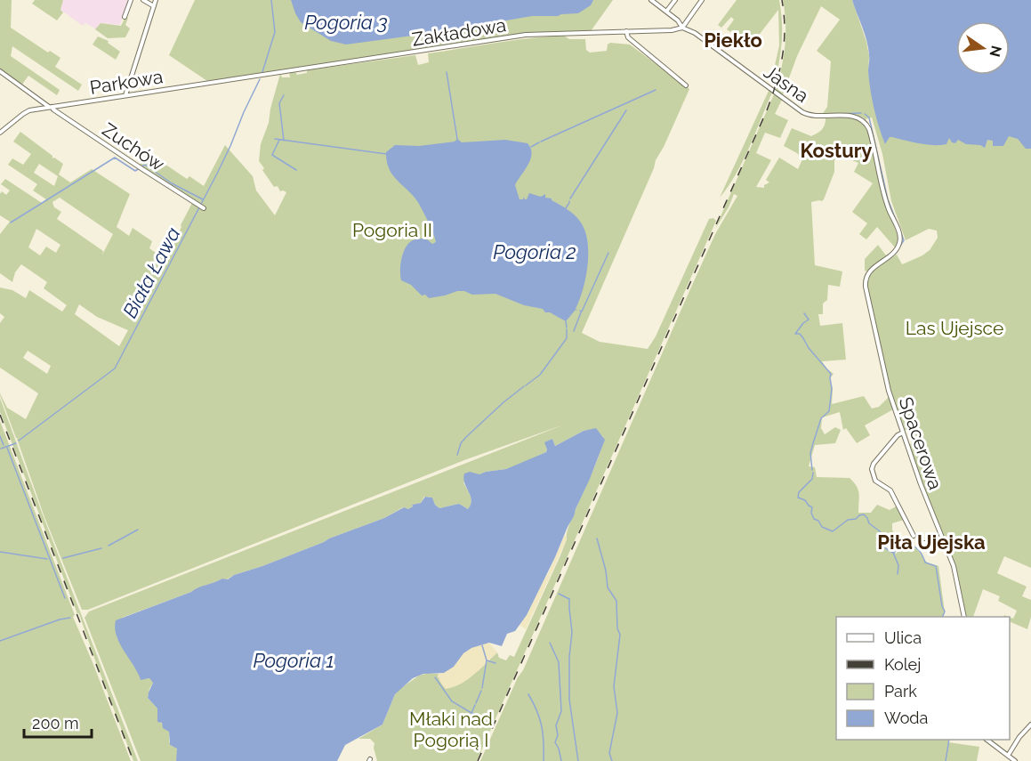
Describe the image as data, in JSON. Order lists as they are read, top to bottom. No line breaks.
{"streets":{"street":["Zakładowa","Parkowa","Jasna","Zuchów","Spacerowa"]},"crossings":[["Zakładowa","Parkowa"],["Zakładowa","Jasna"],["Parkowa","Zuchów"],["Jasna","Spacerowa"]],"districts":["Piekło","Kostury","Piła Ujejska"],"water":["Pogoria 3","Pogoria 2","Biała Ława","Pogoria 1"],"parks":["Pogoria II","Las Ujejsce","Młaki nad Pogorią I"],"legend":["Ulica","Kolej","Park","Woda"],"scale_bar":"200 m","north":"right"}
